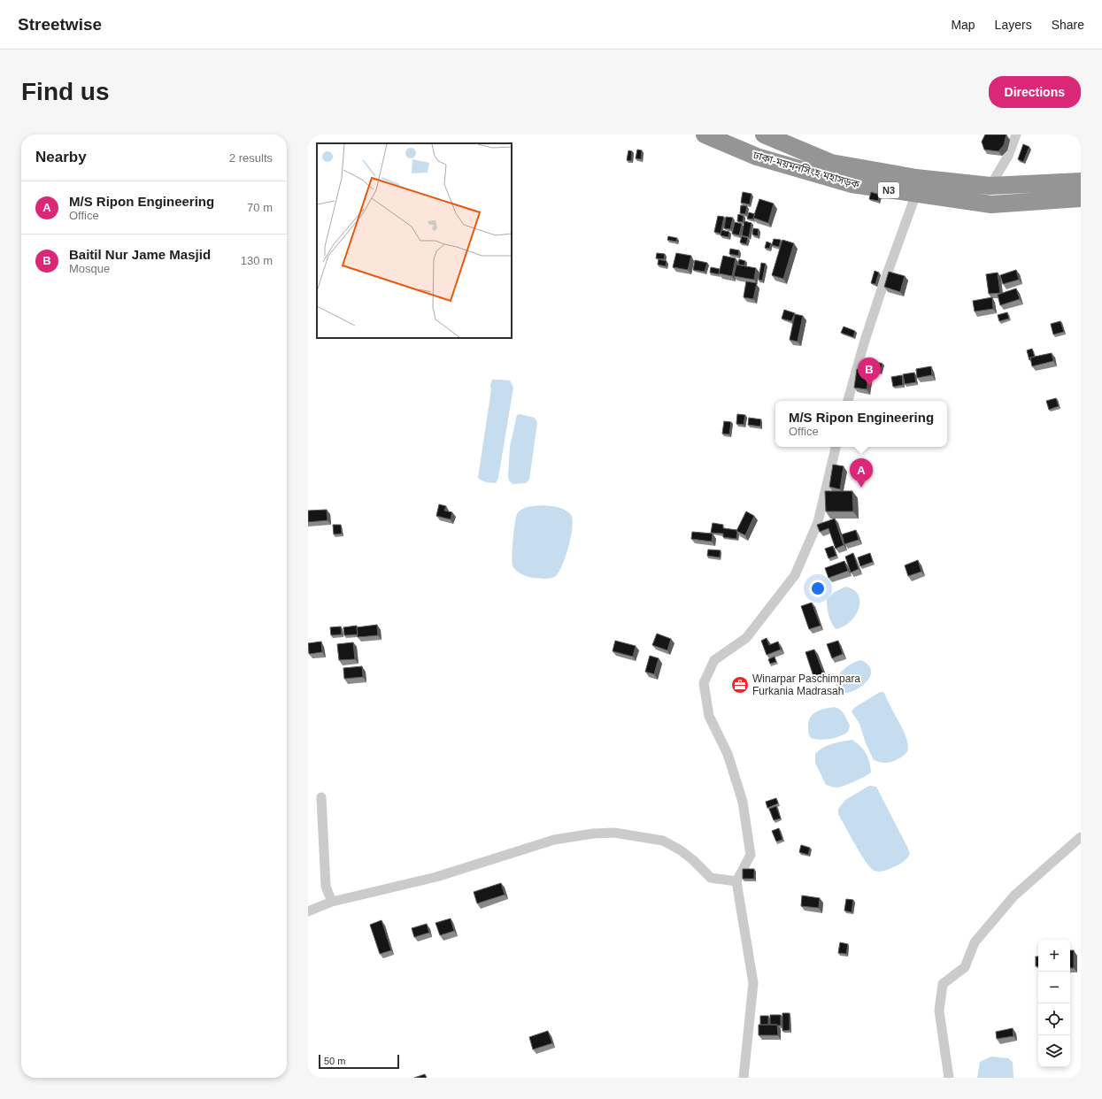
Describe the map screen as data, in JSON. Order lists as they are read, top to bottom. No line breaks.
{"streets":{"highway":["ঢাকা-ময়মনসিংহ মহাসড়ক","N3"]},"places":{"office":["Winarpar Paschimpara Furkania Madrasah"]},"scale_bar":"50 m","page":{"header":"Streetwise","nav":["Map","Layers","Share"],"buttons":"Directions","title":"Find us","heading":["Nearby","2 results"],"list":[{"mark":"A","name":"M/S Ripon Engineering","note":"Office","value":"70 m"},{"mark":"B","name":"Baitil Nur Jame Masjid","note":"Mosque","value":"130 m"}],"pins":["B","A"],"popup":["M/S Ripon Engineering","Office"],"map_buttons":["+","−"],"scale":"50 m"}}
